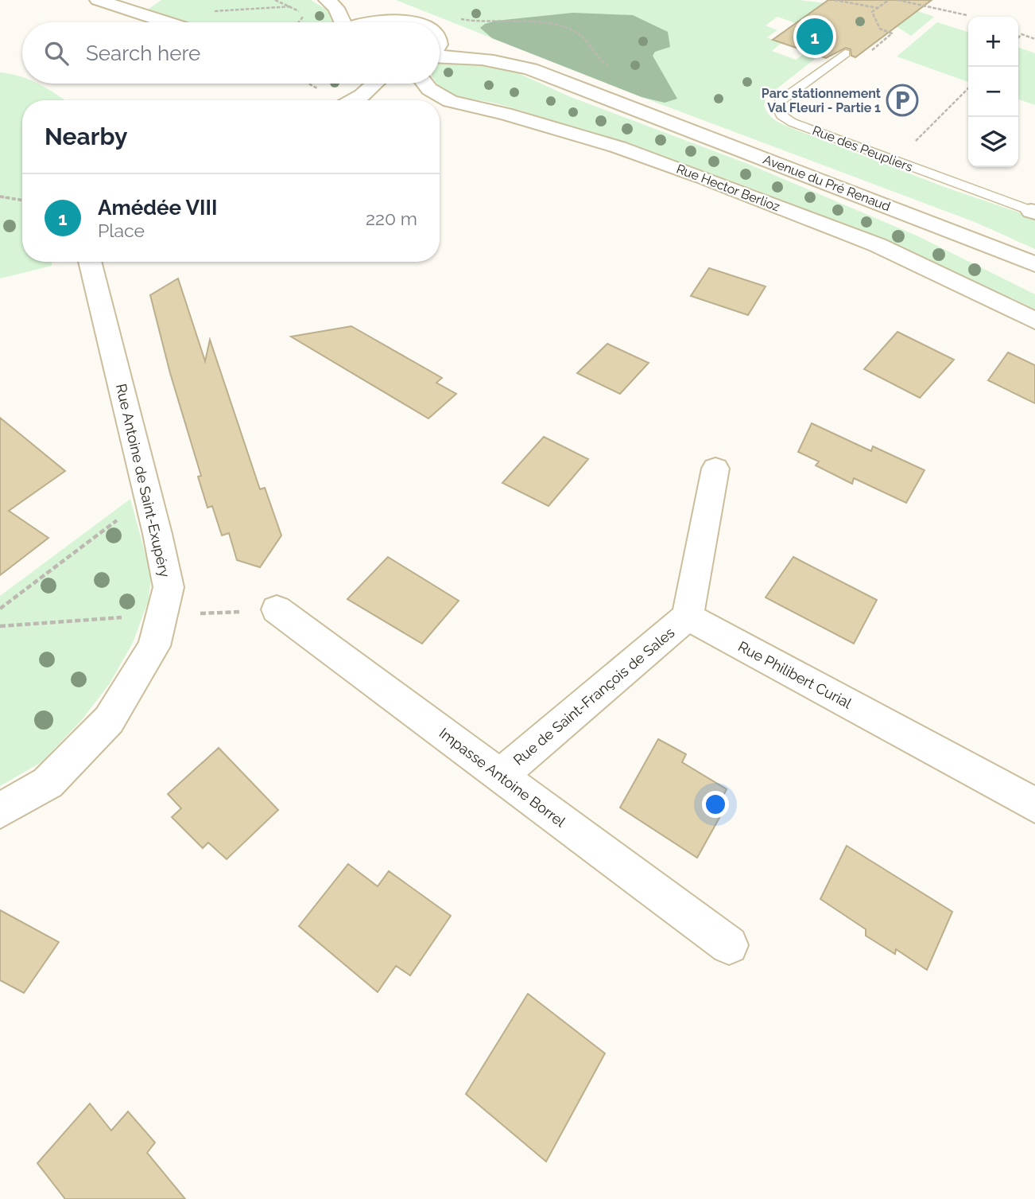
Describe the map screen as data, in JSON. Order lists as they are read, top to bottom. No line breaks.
{"streets":{"street":["Avenue du Pré Renaud","Rue Hector Berlioz","Rue Antoine de Saint-Exupéry","Rue Philibert Curial","Rue de Saint-François de Sales","Impasse Antoine Borrel"],"lane":["Rue des Peupliers"]},"crossings":[["Rue Philibert Curial","Rue de Saint-François de Sales"],["Rue de Saint-François de Sales","Impasse Antoine Borrel"]],"places":{"parking":["Parc stationnement Val Fleuri - Partie 1"]},"page":{"pins":"1","map_buttons":["+","−"],"search":"Search here","heading":"Nearby","list":[{"mark":"1","name":"Amédée VIII","note":"Place","value":"220 m"}]}}
